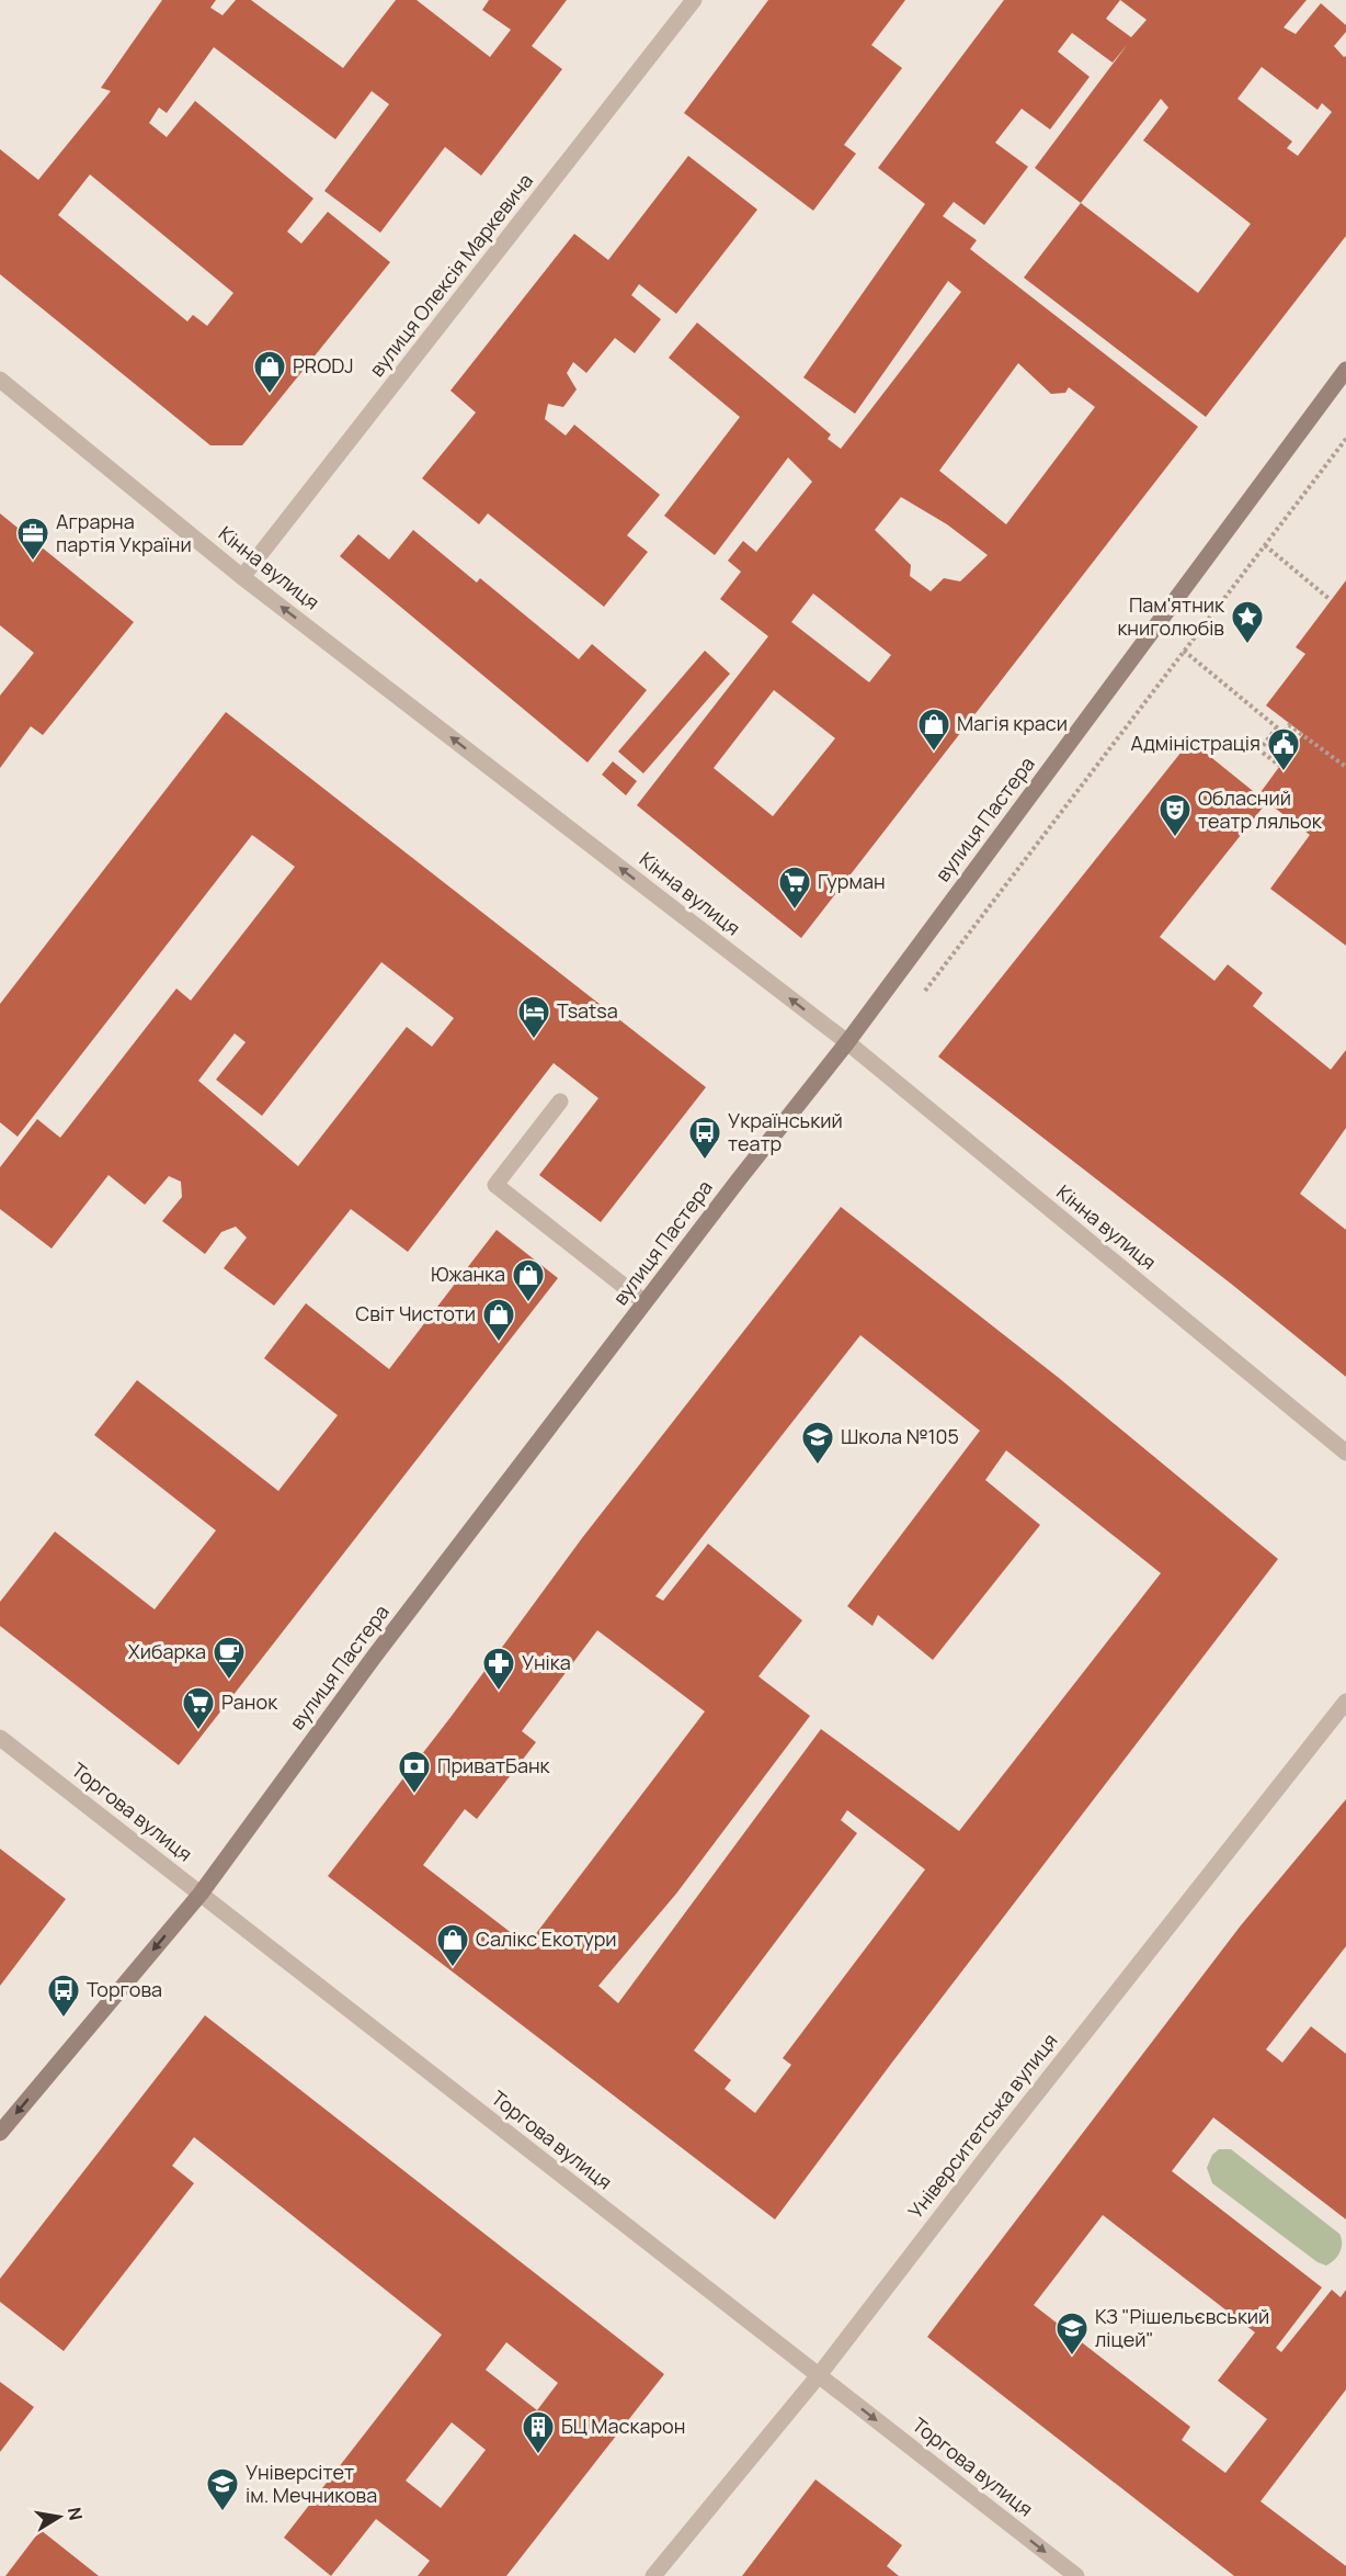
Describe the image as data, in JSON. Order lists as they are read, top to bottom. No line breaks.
{"streets":{"street":["вулиця Олексія Маркевича","Кінна вулиця","вулиця Пастера","Торгова вулиця","Університетська вулиця"]},"crossings":[["вулиця Олексія Маркевича","Кінна вулиця"],["Кінна вулиця","вулиця Пастера"],["вулиця Пастера","Торгова вулиця"],["Торгова вулиця","Університетська вулиця"]],"one_way":["Кінна вулиця"],"places":{"shop":["PRODJ","Магія краси","Южанка","Світ Чистоти","Салікс Екотури"],"office":["Аграрна партія України"],"place":["Пам'ятник книголюбів"],"public building":["Адміністрація"],"theatre":["Обласний театр ляльок"],"supermarket":["Гурман","Ранок"],"hotel":["Tsatsa"],"bus stop":["Український театр","Торгова"],"school or university":["Школа №105","КЗ \"Рішельєвський ліцей\"","Універсітет ім. Мечникова"],"cafe":["Хибарка"],"pharmacy":["Уніка"],"bank":["ПриватБанк"],"building":["БЦ Маскарон"]},"north":"right"}
